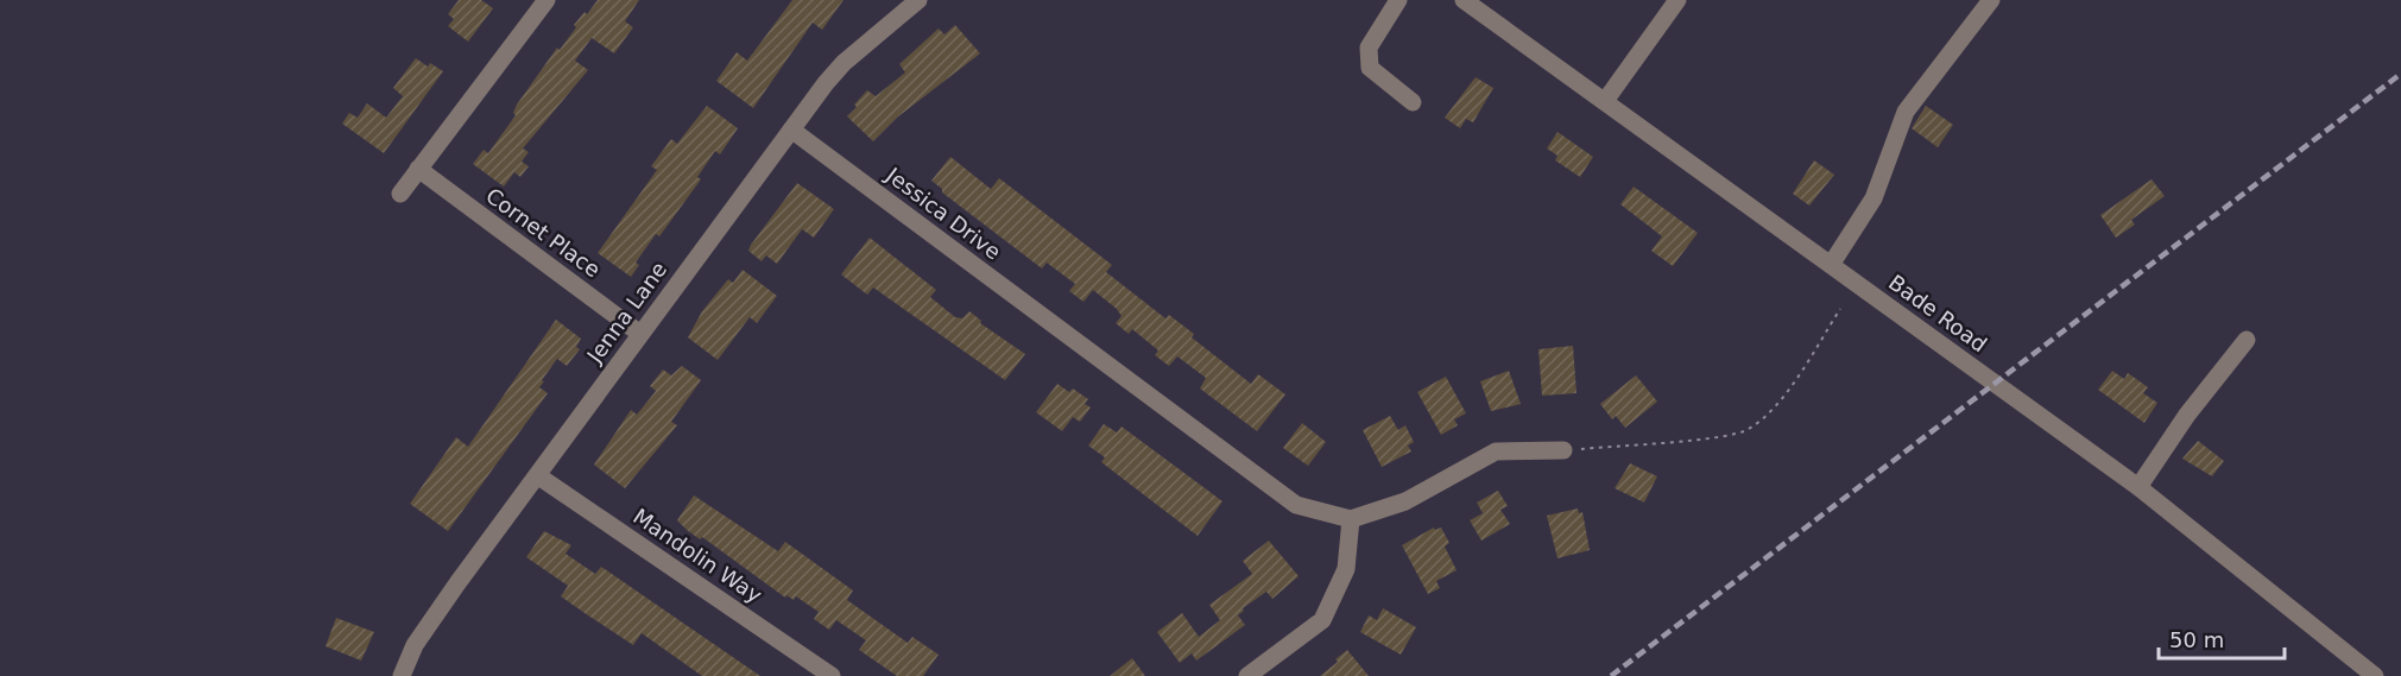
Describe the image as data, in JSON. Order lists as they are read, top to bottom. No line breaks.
{"streets":{"street":["Jessica Drive","Cornet Place","Jenna Lane","Bade Road","Mandolin Way"]},"crossings":[["Jessica Drive","Jenna Lane"],["Cornet Place","Jenna Lane"],["Jenna Lane","Mandolin Way"]],"scale_bar":"50 m"}
